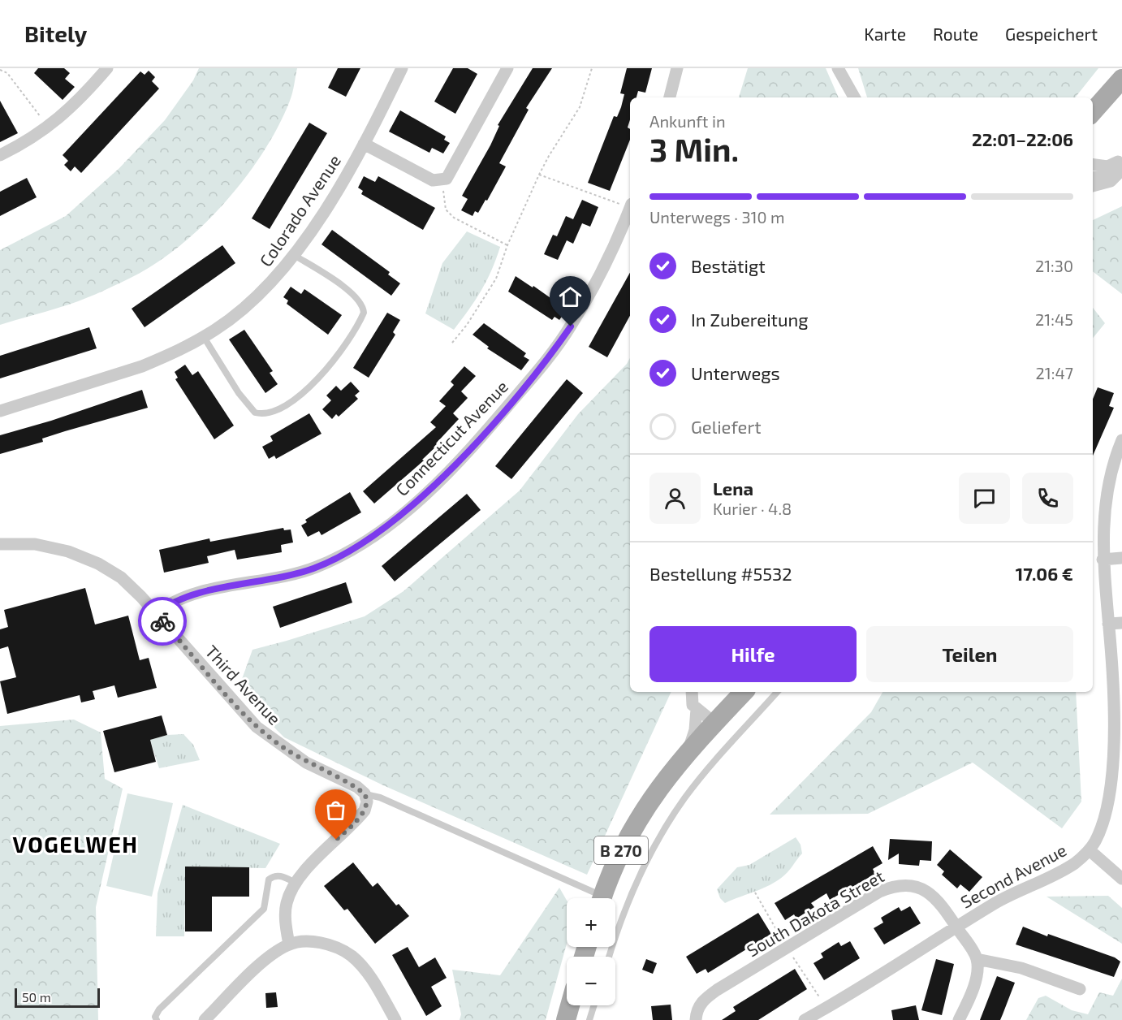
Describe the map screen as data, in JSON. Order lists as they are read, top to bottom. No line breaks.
{"streets":{"main road":["B 270"],"street":["Colorado Avenue","Connecticut Avenue","Third Avenue","Second Avenue","South Dakota Street"]},"crossings":[["Connecticut Avenue","Third Avenue"],["Second Avenue","South Dakota Street"]],"districts":["VOGELWEH"],"scale_bar":"50 m","page":{"header":"Bitely","nav":["Karte","Route","Gespeichert"],"heading":["3 Min.","Ankunft in","22:01–22:06"],"panel":["Lena","Kurier · 4.8","Bestellung #5532","17.06 €"],"bar":"Unterwegs · 310 m","list":[["Bestätigt","21:30"],["In Zubereitung","21:45"],["Unterwegs","21:47"],"Geliefert"],"buttons":["Hilfe","Teilen"],"map_buttons":["+","−"],"scale":"50 m"}}
